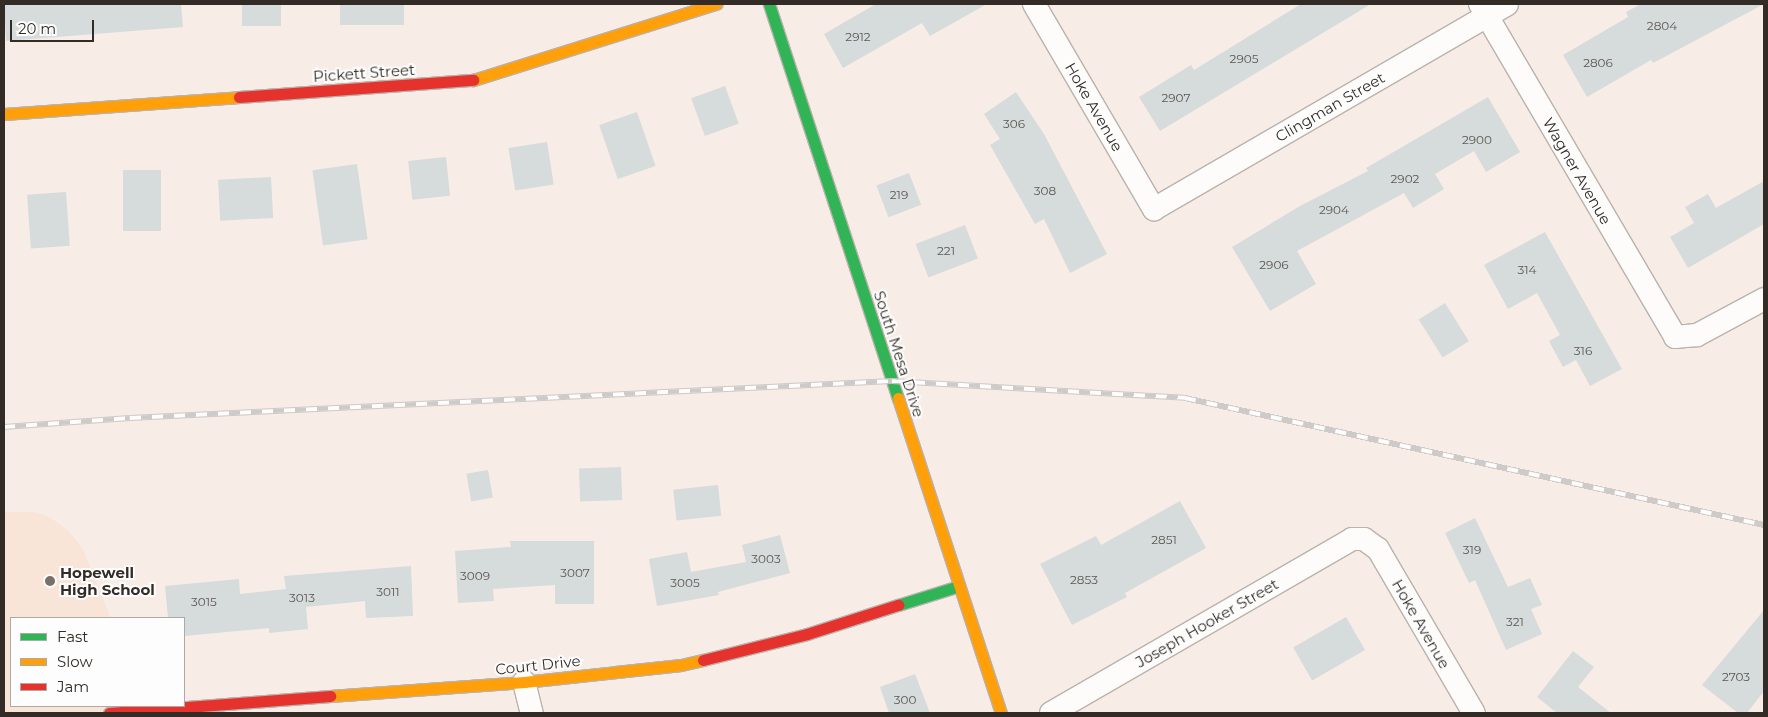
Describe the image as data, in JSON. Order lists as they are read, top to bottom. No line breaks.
{"streets":{"street":["Pickett Street","Hoke Avenue","Clingman Street","Wagner Avenue","South Mesa Drive","Joseph Hooker Street","Court Drive"]},"crossings":[["Hoke Avenue","Clingman Street"],["Hoke Avenue","Joseph Hooker Street"],["Clingman Street","Wagner Avenue"],["South Mesa Drive","Court Drive"]],"places":["Hopewell High School"],"house_numbers":["2804","2912","2905","2806","2907","306","2900","2902","308","219","2904","221","2906","314","316","2851","319","3003","3007","3009","2853","3005","3011","3013","3015","321","2703","300"],"legend":["Fast","Slow","Jam"],"scale_bar":"20 m"}
